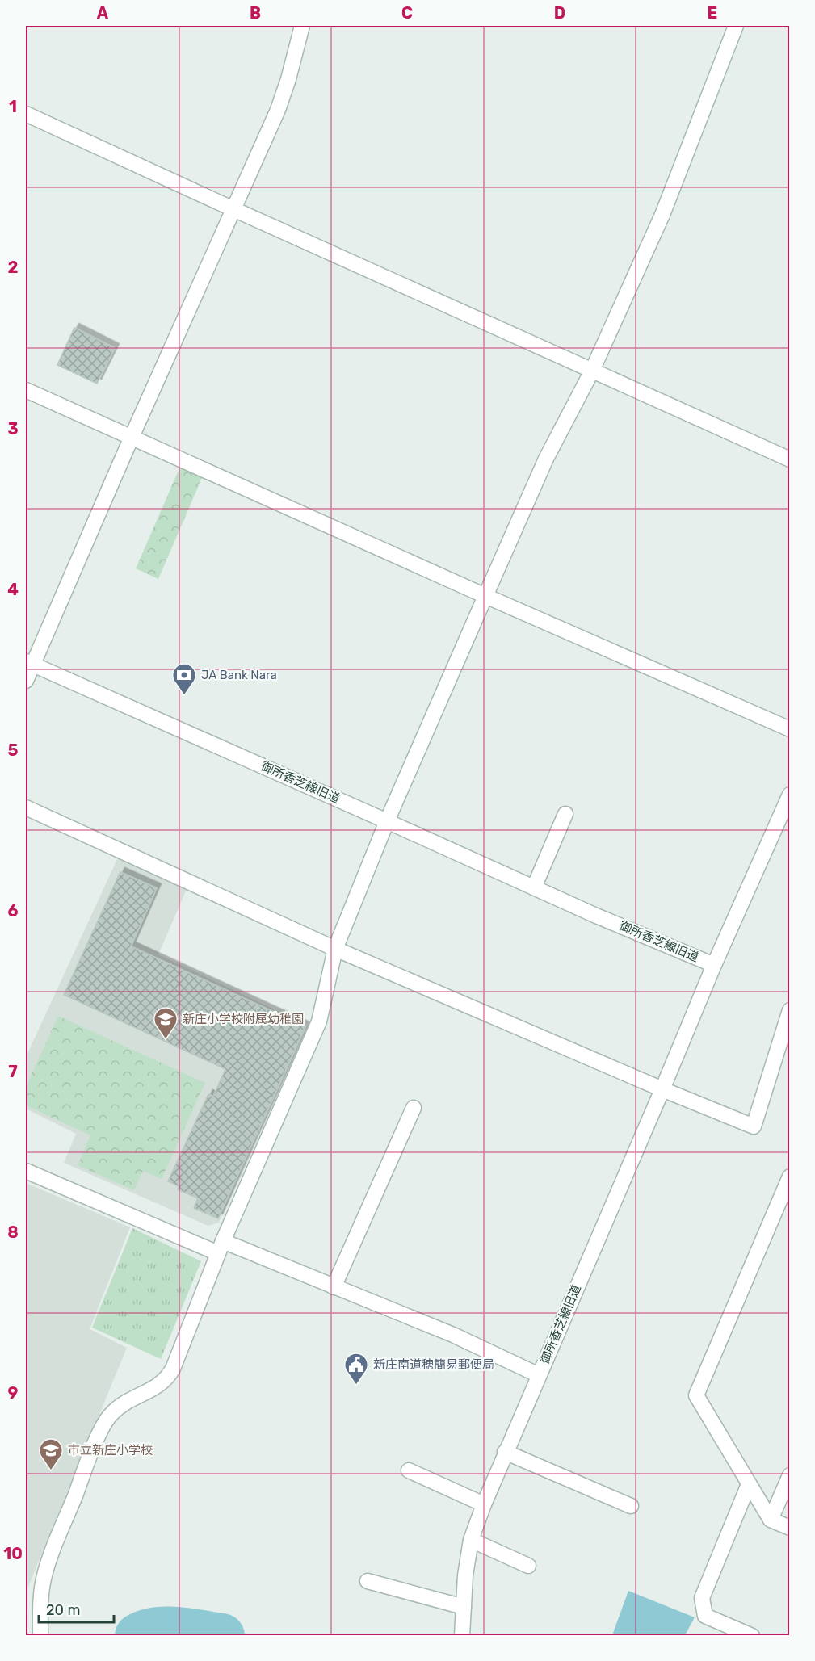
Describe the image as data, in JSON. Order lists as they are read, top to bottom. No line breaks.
{"streets":{"street":["御所香芝線旧道"]},"places":{"bank":["JA Bank Nara"],"school or university":["新庄小学校附属幼稚園","市立新庄小学校"],"public building":["新庄南道穂簡易郵便局"]},"scale_bar":"20 m","grid":{"columns":["A","B","C","D","E"],"rows":["1","2","3","4","5","6","7","8","9","10"]}}
